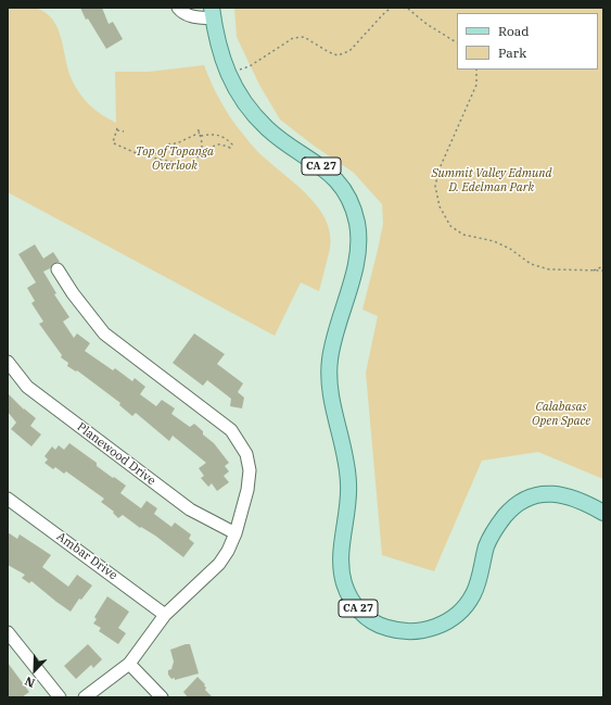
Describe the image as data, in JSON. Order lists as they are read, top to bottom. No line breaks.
{"streets":{"main road":["CA 27"],"street":["Planewood Drive","Ambar Drive"]},"parks":["Top of Topanga Overlook","Summit Valley Edmund D. Edelman Park","Calabasas Open Space"],"legend":["Road","Park"],"north":"bottom left"}
